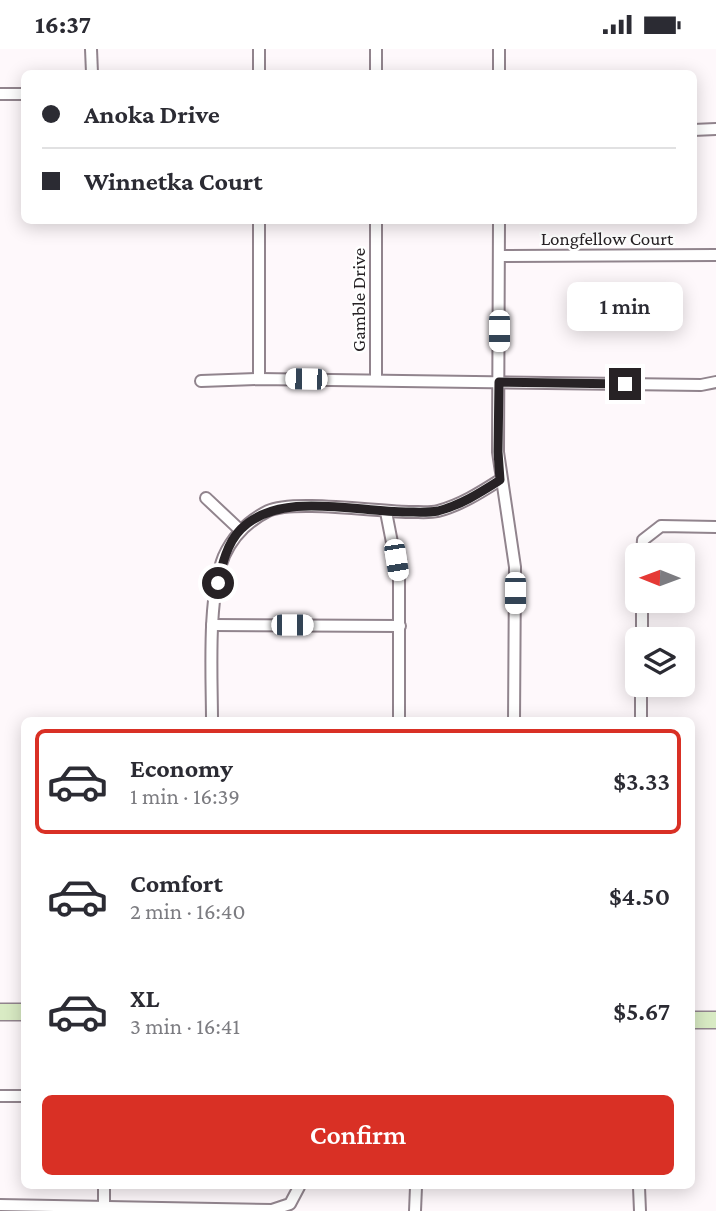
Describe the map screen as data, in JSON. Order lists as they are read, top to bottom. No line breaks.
{"streets":{"street":["Longfellow Court","Gamble Drive"]},"north":"left","page":{"status":"16:37","banner":["Anoka Drive","Winnetka Court"],"bubble":"1 min","list":[{"name":"Economy","note":"1 min · 16:39","value":"$3.33"},{"name":"Comfort","note":"2 min · 16:40","value":"$4.50"},{"name":"XL","note":"3 min · 16:41","value":"$5.67"}],"buttons":"Confirm"}}
